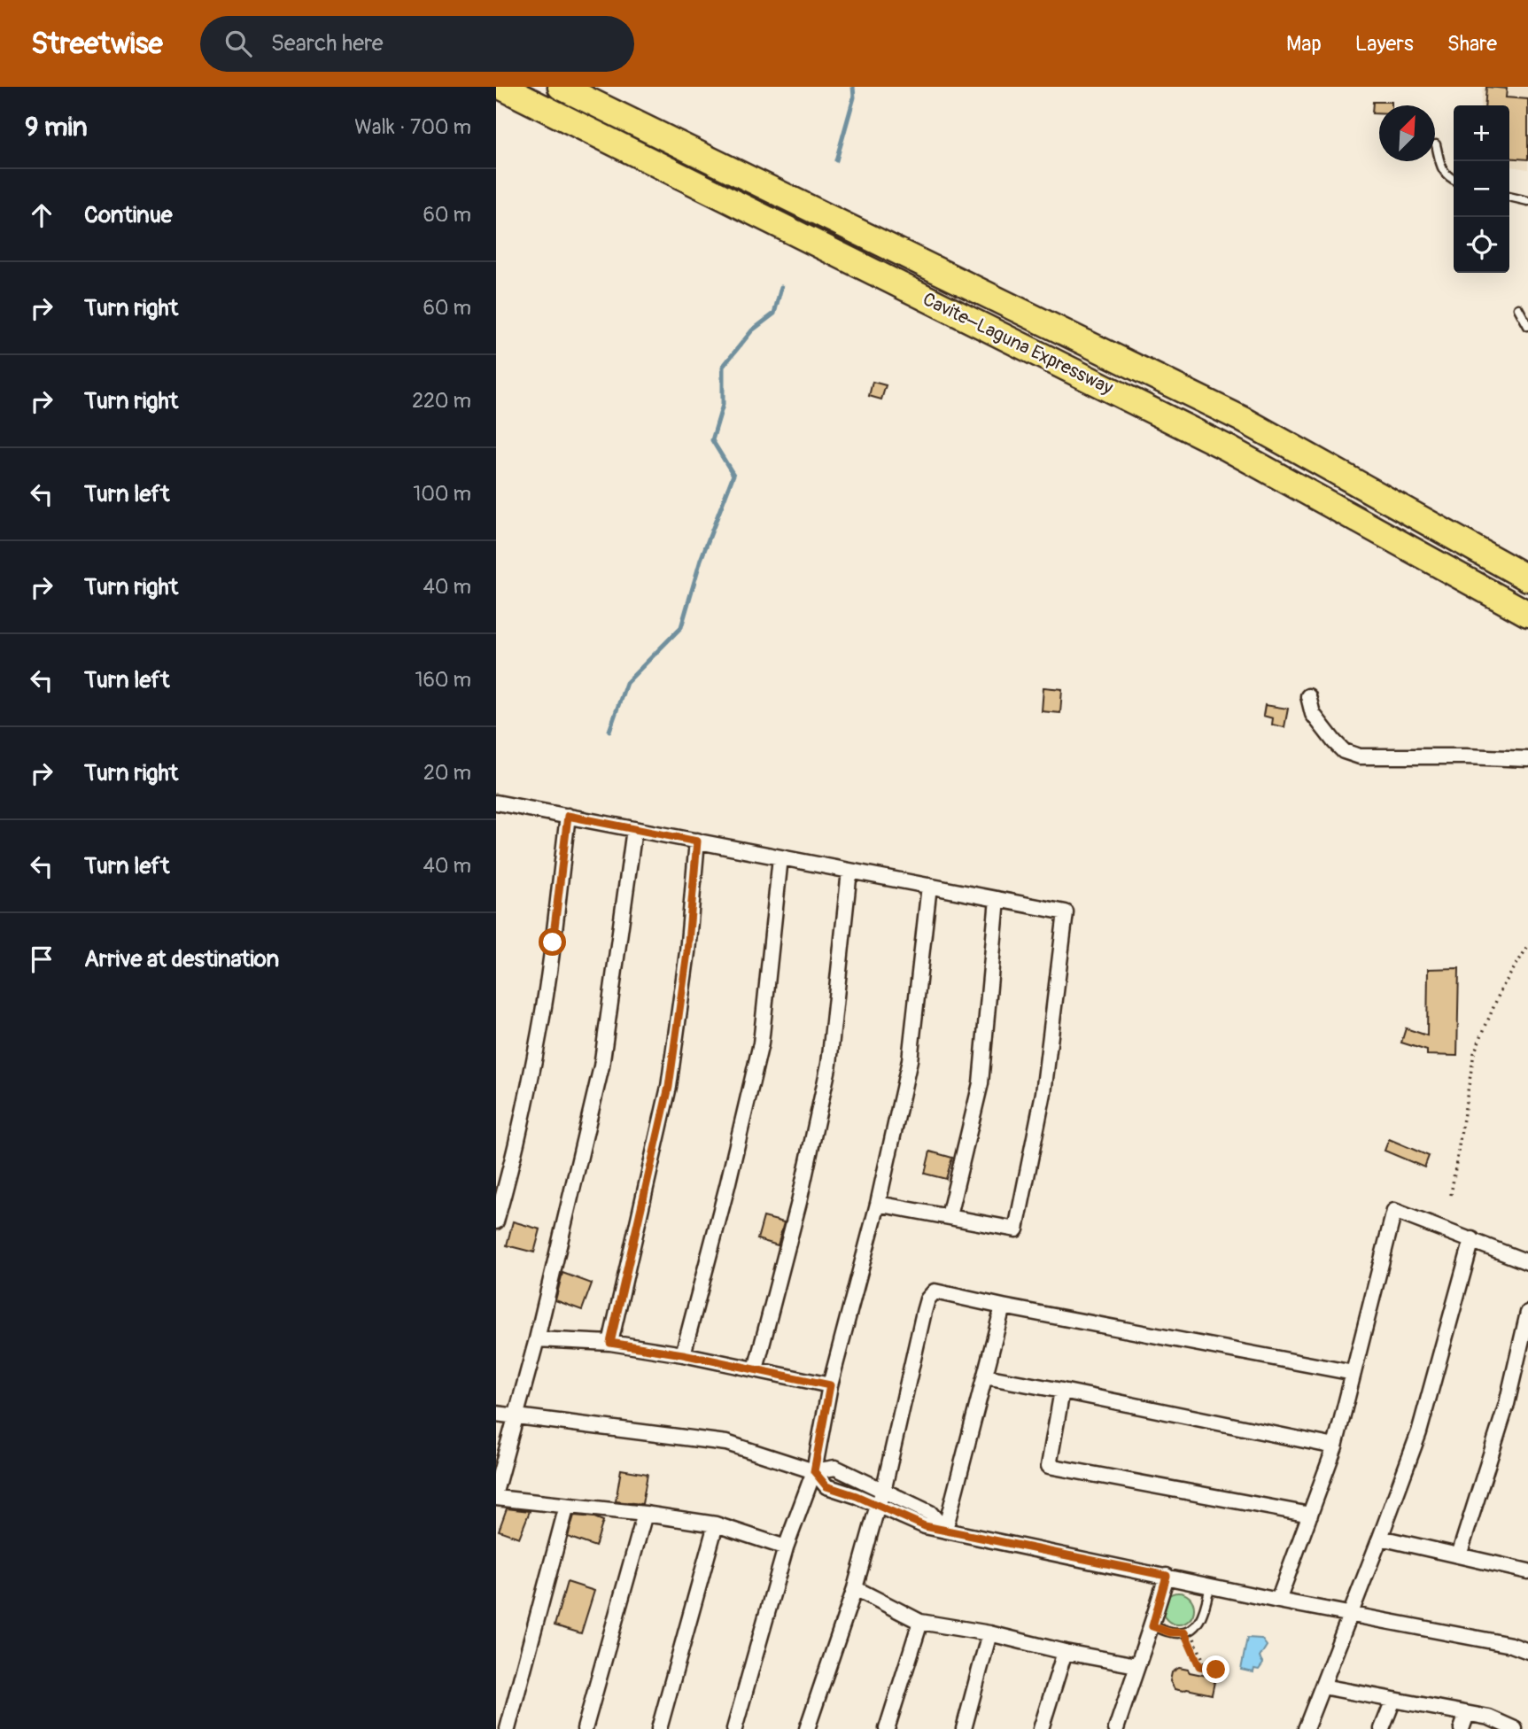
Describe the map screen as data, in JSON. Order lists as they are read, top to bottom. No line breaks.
{"streets":{"highway":["Cavite–Laguna Expressway"]},"north":"top right","page":{"header":"Streetwise","search":"Search here","nav":["Map","Layers","Share"],"heading":["9 min","Walk · 700 m"],"map_buttons":["+","−"],"list":[["Continue","60 m"],["Turn right","60 m"],["Turn right","220 m"],["Turn left","100 m"],["Turn right","40 m"],["Turn left","160 m"],["Turn right","20 m"],["Turn left","40 m"],"Arrive at destination"]}}
